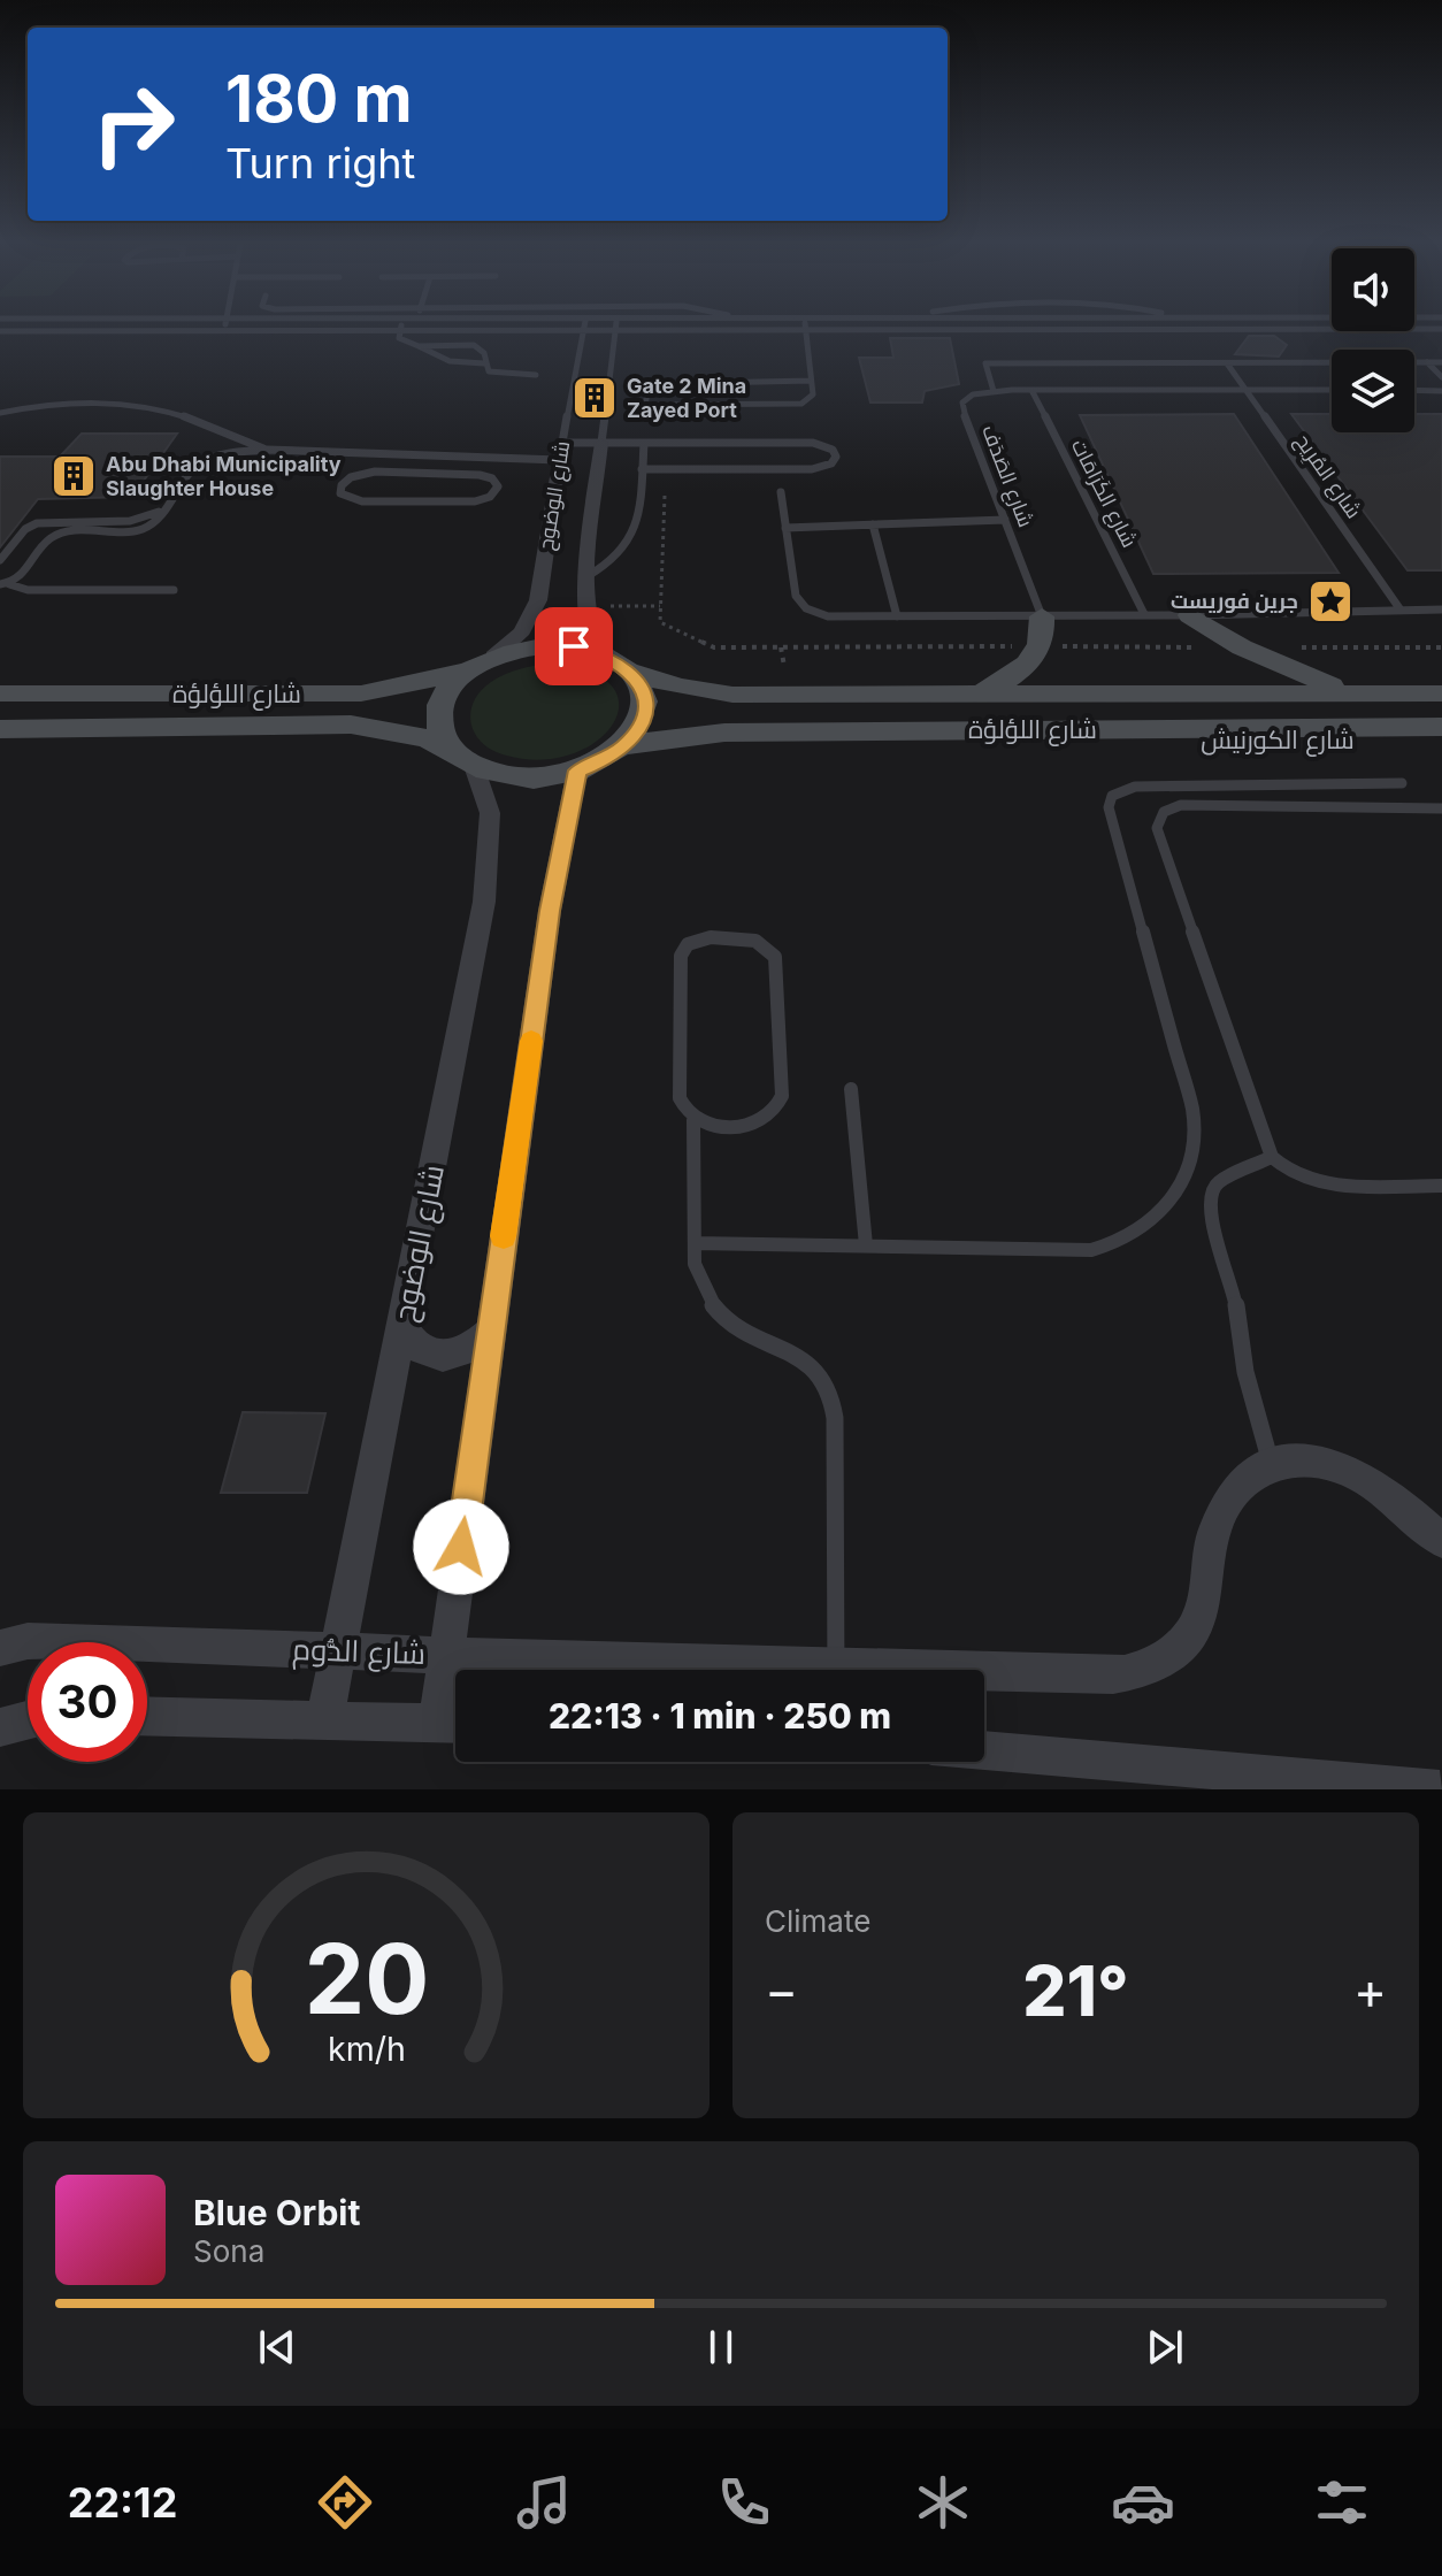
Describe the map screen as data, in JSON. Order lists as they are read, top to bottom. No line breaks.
{"streets":{"street":["شارع الوضوح","شارع اللؤلؤة","شارع الكورنيش","شارع الدُّوم"],"lane":["شارع الصَدَف","شارع المُرِيح","شارع الكَرَامَات"]},"crossings":[["شارع الصَدَف","شارع المُرِيح"],["شارع الصَدَف","شارع الكَرَامَات"],["شارع الوضوح","شارع اللؤلؤة"],["شارع الوضوح","شارع الدُّوم"],["شارع اللؤلؤة","شارع الكورنيش"]],"places":{"building":["Gate 2 Mina Zayed Port","Abu Dhabi Municipality Slaughter House"],"place":["جرين فوريست"]},"page":{"turn":["180 m","Turn right"],"limit":"30","trip":"22:13 · 1 min · 250 m","tile":"Climate","heat":["−","21°","+"],"song":["Blue Orbit","Sona"],"tabs":"22:12","gauge":["20","km/h"]}}
